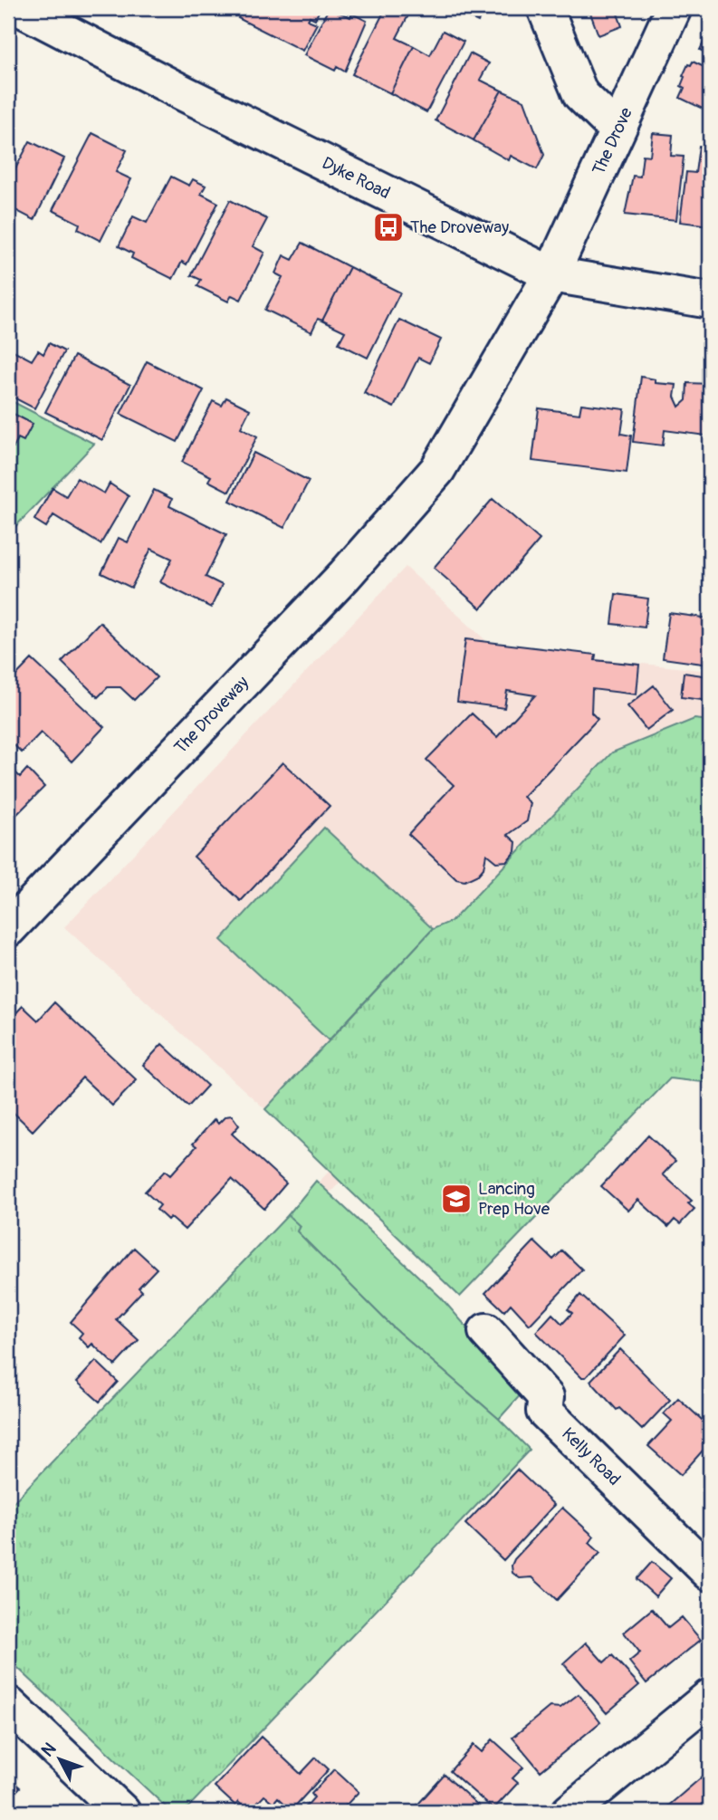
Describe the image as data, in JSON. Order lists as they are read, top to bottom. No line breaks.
{"streets":{"street":["The Drove","Dyke Road","The Droveway","Kelly Road"]},"crossings":[["The Drove","Dyke Road"],["The Drove","The Droveway"],["Dyke Road","The Droveway"]],"places":{"bus stop":["The Droveway"],"school or university":["Lancing Prep Hove"]},"north":"top left"}
